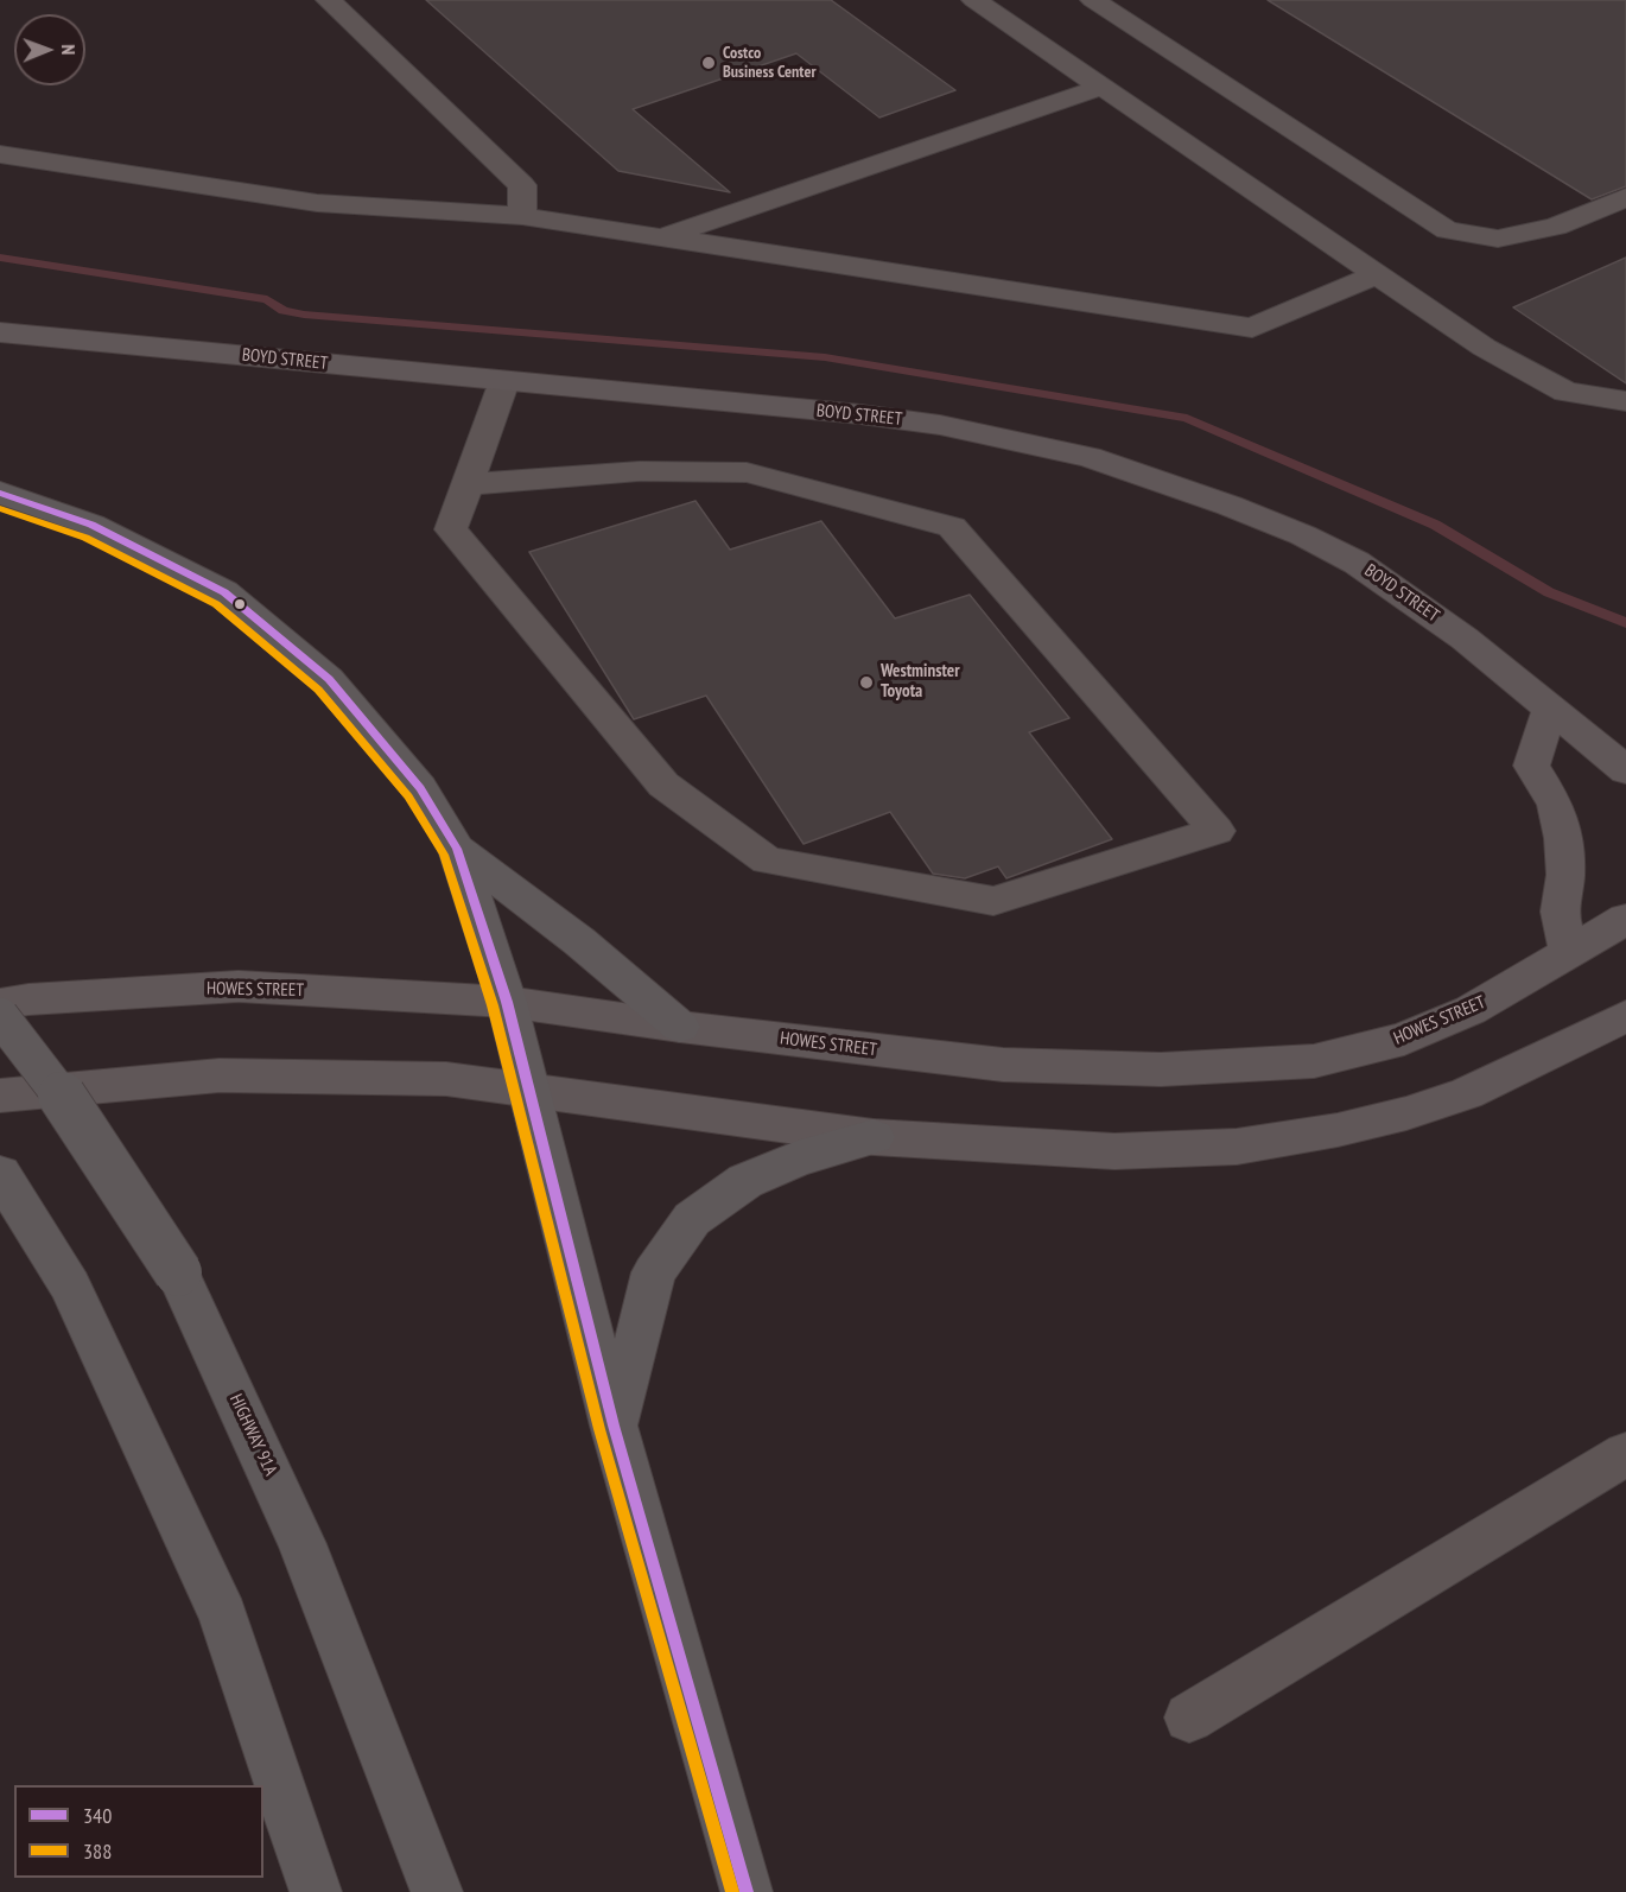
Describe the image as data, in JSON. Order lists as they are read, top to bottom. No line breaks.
{"streets":{"highway":["HIGHWAY 91A"],"main road":["BOYD STREET","HOWES STREET"]},"places":["Costco Business Center","Westminster Toyota"],"lines":["transit line 340","transit line 388"],"legend":["340","388"],"north":"right"}
